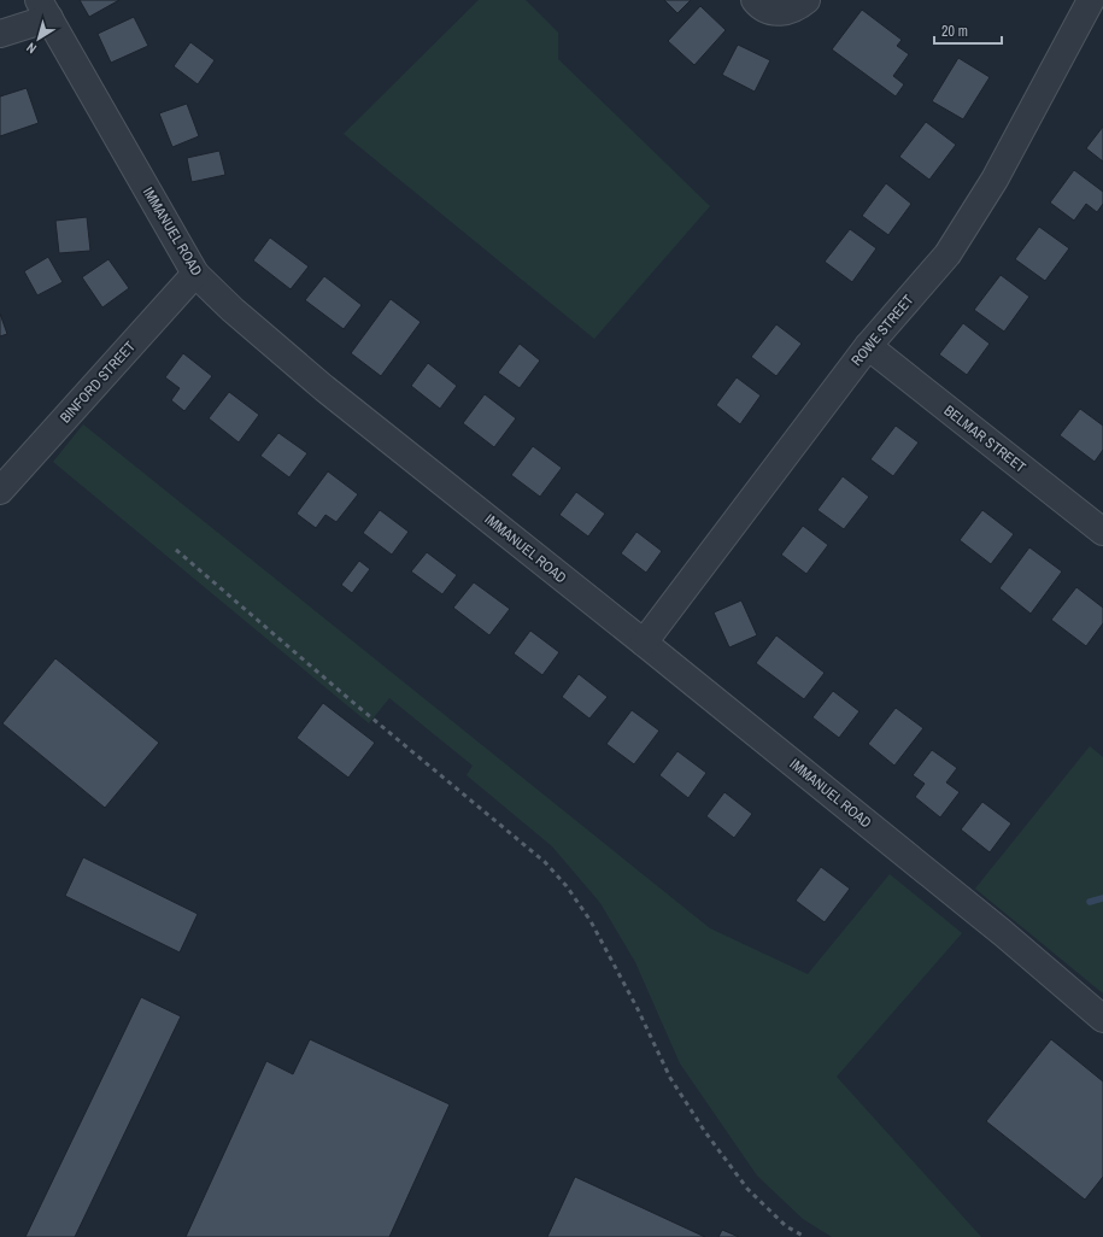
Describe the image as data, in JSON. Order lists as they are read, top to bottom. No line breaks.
{"streets":{"street":["IMMANUEL ROAD","ROWE STREET","BINFORD STREET","BELMAR STREET"]},"crossings":[["IMMANUEL ROAD","ROWE STREET"],["IMMANUEL ROAD","BINFORD STREET"],["ROWE STREET","BELMAR STREET"]],"scale_bar":"20 m","north":"bottom left"}
